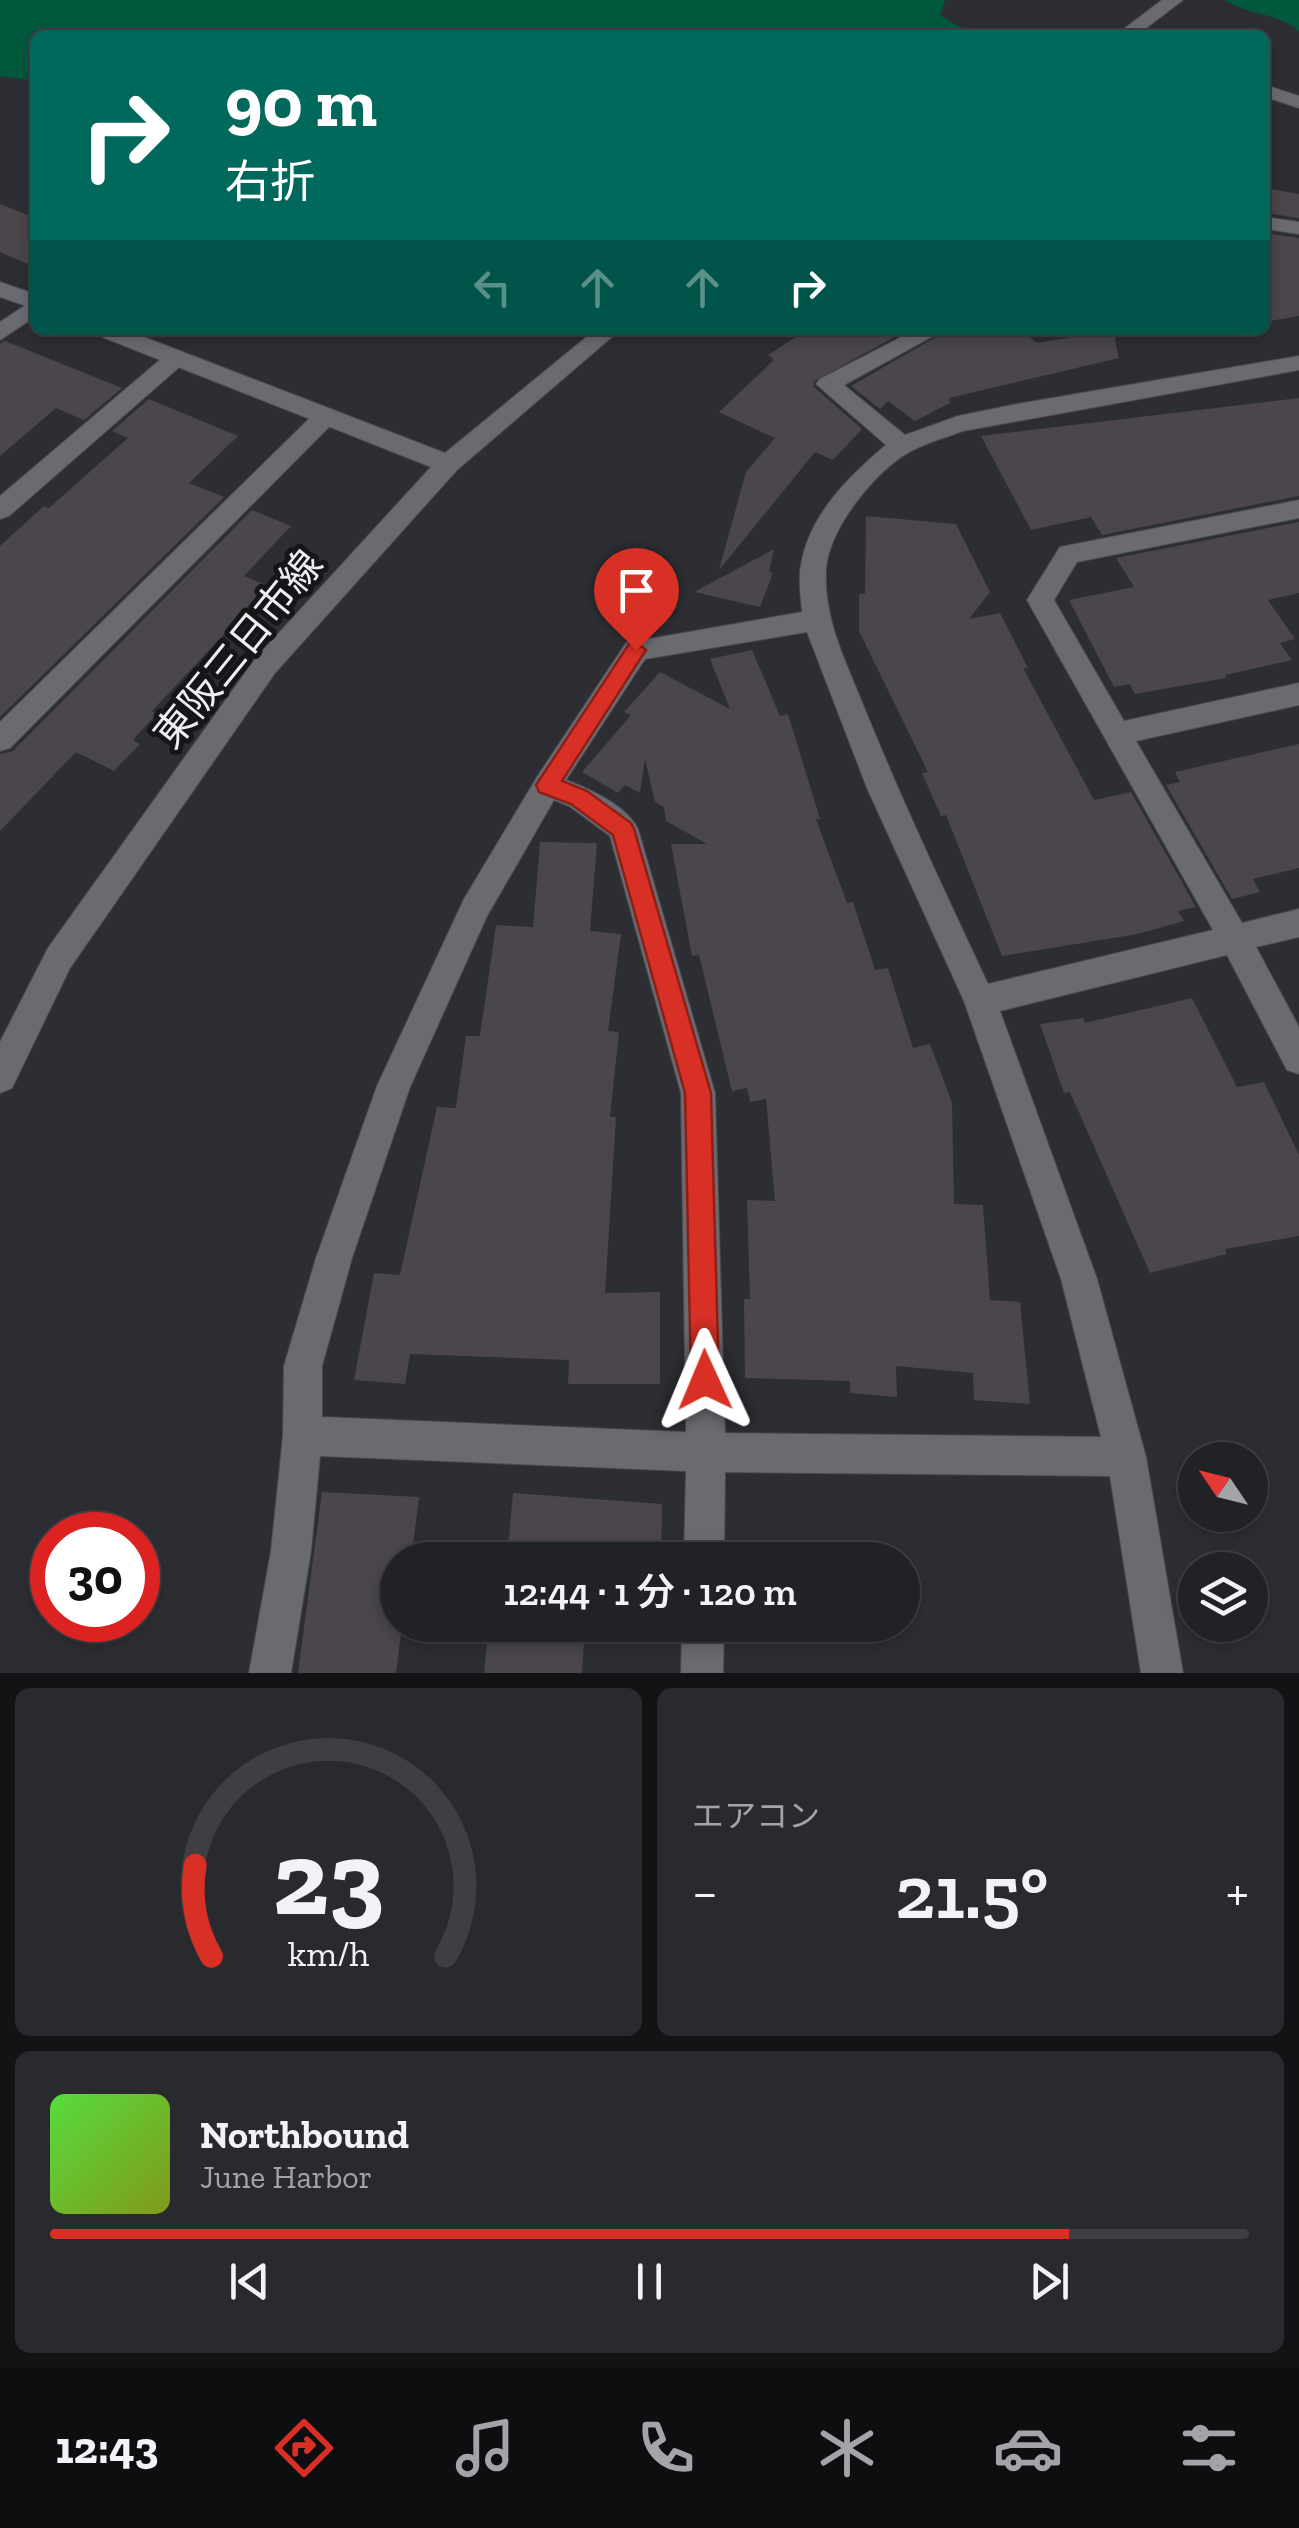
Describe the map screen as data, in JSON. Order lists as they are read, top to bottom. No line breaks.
{"streets":{"street":["東阪三日市線"]},"north":"top left","page":{"turn":["90 m","右折"],"limit":"30","trip":"12:44 · 1 分 · 120 m","tile":"エアコン","heat":["−","21.5°","+"],"song":["Northbound","June Harbor"],"tabs":"12:43","gauge":["23","km/h"]}}
